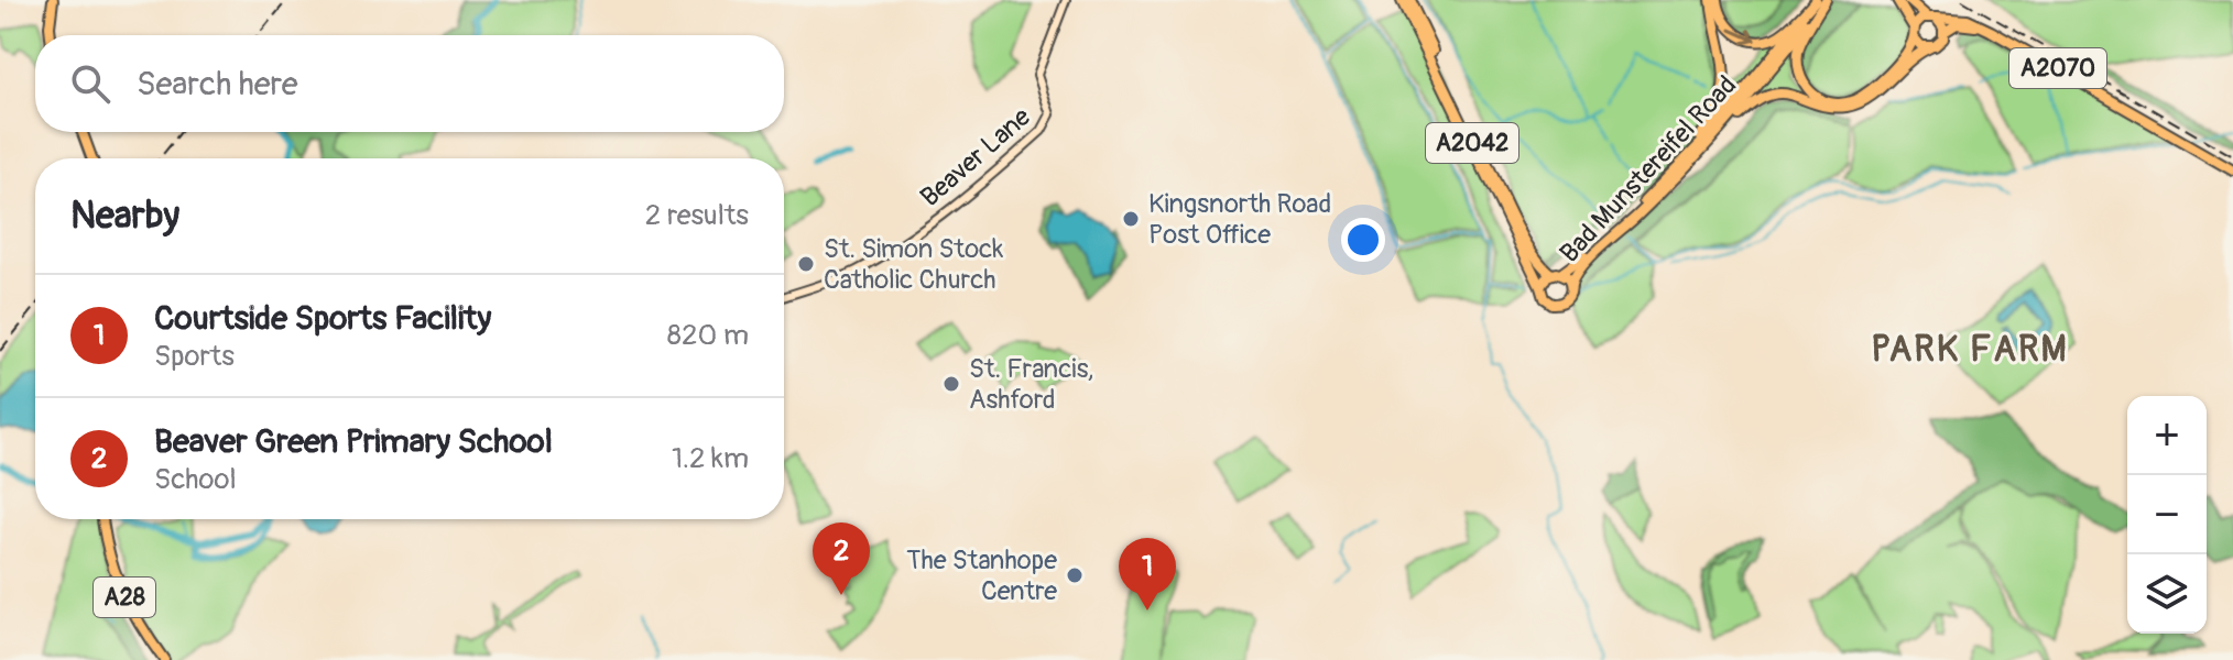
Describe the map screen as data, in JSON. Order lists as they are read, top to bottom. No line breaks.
{"streets":{"main road":["A2070","A2042","Beaver Lane","Bad Munstereifel Road","A28"]},"crossings":[["A2042","Bad Munstereifel Road"]],"districts":["PARK FARM"],"places":["Kingsnorth Road Post Office","St. Simon Stock Catholic Church","St. Francis, Ashford","The Stanhope Centre"],"page":{"search":"Search here","heading":["Nearby","2 results"],"list":[{"mark":"1","name":"Courtside Sports Facility","note":"Sports","value":"820 m"},{"mark":"2","name":"Beaver Green Primary School","note":"School","value":"1.2 km"}],"map_buttons":["+","−"],"pins":["2","1"]}}
